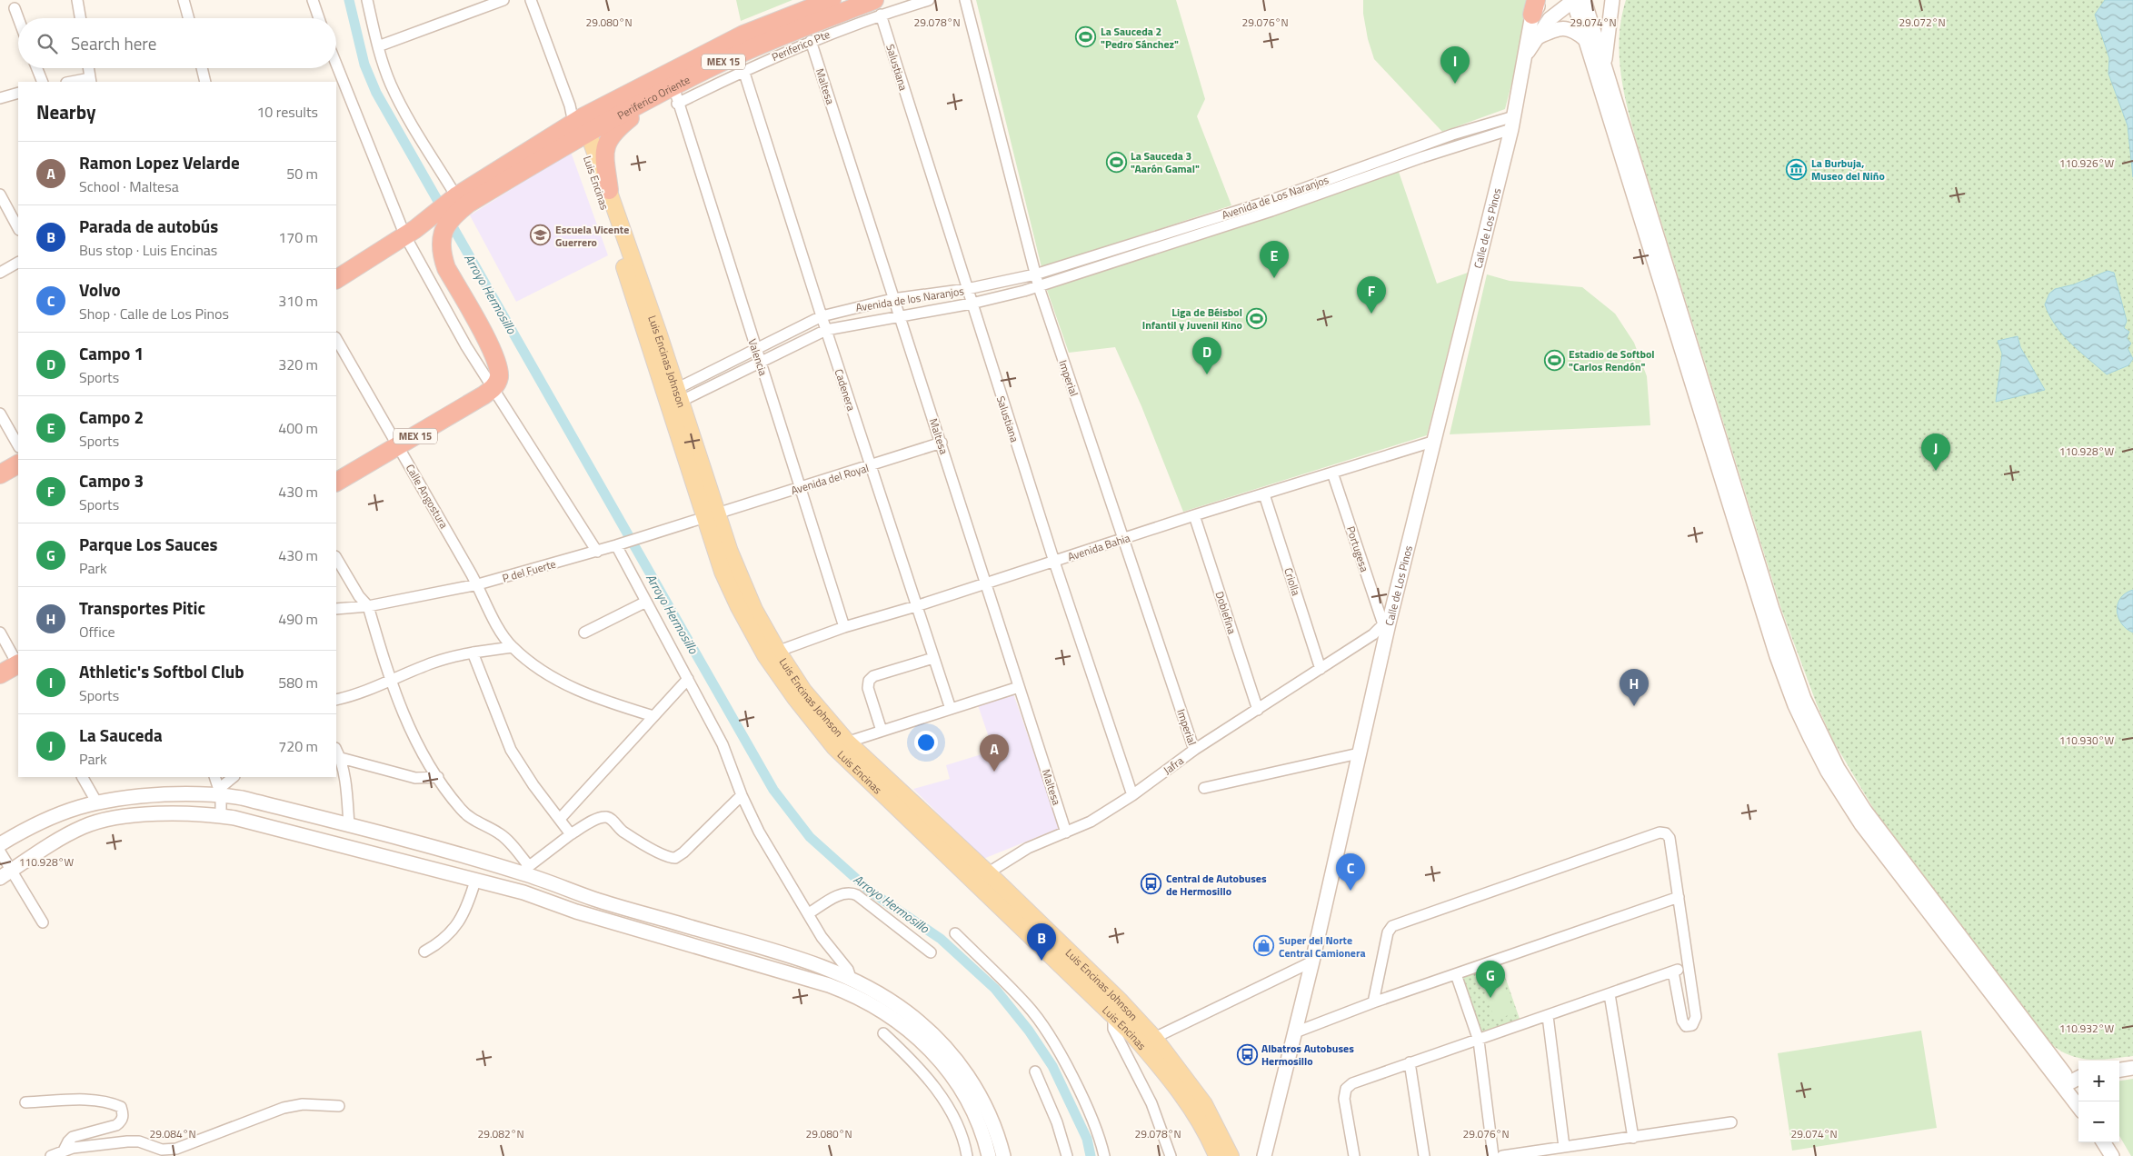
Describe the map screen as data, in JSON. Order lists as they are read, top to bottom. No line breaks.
{"streets":{"highway":["MEX 15","Periferico Oriente"],"main road":["Luis Encinas","Luis Encinas Johnson"],"street":["Periferico Pte","Salustiana","Maltesa","Avenida de Los Naranjos","Calle de Los Pinos","Avenida de los Naranjos","Valencia","Imperial","Cadenera","Avenida del Royal","Calle Angostura","Avenida Bahia","Portugesa","P del Fuerte","Criolla","Doblefina","Jafra"]},"crossings":[["Periferico Pte","Salustiana"],["Periferico Pte","Maltesa"],["Periferico Pte","Periferico Oriente"],["Periferico Pte","Valencia"],["Periferico Pte","Cadenera"],["MEX 15","Periferico Oriente"],["MEX 15","Calle Angostura"],["Salustiana","Periferico Oriente"],["Salustiana","Avenida de los Naranjos"],["Salustiana","Avenida Bahia"],["Salustiana","Jafra"],["Maltesa","Avenida de los Naranjos"],["Maltesa","Avenida del Royal"],["Maltesa","Avenida Bahia"],["Maltesa","Jafra"],["Periferico Oriente","Luis Encinas"],["Periferico Oriente","Valencia"],["Periferico Oriente","Luis Encinas Johnson"],["Luis Encinas","Avenida de los Naranjos"],["Luis Encinas","Luis Encinas Johnson"],["Luis Encinas","Jafra"],["Avenida de Los Naranjos","Calle de Los Pinos"],["Avenida de Los Naranjos","Avenida de los Naranjos"],["Avenida de Los Naranjos","Imperial"],["Calle de Los Pinos","Avenida Bahia"],["Calle de Los Pinos","Portugesa"],["Calle de Los Pinos","Jafra"],["Avenida de los Naranjos","Valencia"],["Avenida de los Naranjos","Luis Encinas Johnson"],["Avenida de los Naranjos","Imperial"],["Avenida de los Naranjos","Cadenera"],["Valencia","Avenida del Royal"],["Valencia","Avenida Bahia"],["Luis Encinas Johnson","Avenida del Royal"],["Luis Encinas Johnson","Avenida Bahia"],["Luis Encinas Johnson","P del Fuerte"],["Luis Encinas Johnson","Jafra"],["Imperial","Avenida Bahia"],["Imperial","Jafra"],["Cadenera","Avenida del Royal"],["Cadenera","Avenida Bahia"],["Avenida del Royal","P del Fuerte"],["Calle Angostura","P del Fuerte"],["Avenida Bahia","Portugesa"],["Avenida Bahia","Criolla"],["Avenida Bahia","Doblefina"],["Portugesa","Jafra"],["Criolla","Jafra"],["Doblefina","Jafra"]],"water":["Arroyo Hermosillo"],"places":{"sports":["La Sauceda 2 \"Pedro Sánchez\"","La Sauceda 3 \"Aarón Gamal\"","Liga de Béisbol Infantil y Juvenil Kino","Estadio de Softbol \"Carlos Rendón\""],"museum":["La Burbuja, Museo del Niño"],"school or university":["Escuela Vicente Guerrero"],"bus stop":["Central de Autobuses de Hermosillo","Albatros Autobuses Hermosillo"],"shop":["Super del Norte Central Camionera"]},"page":{"search":"Search here","pins":["I","E","F","D","J","H","A","C","B","G"],"heading":["Nearby","10 results"],"list":[{"mark":"A","name":"Ramon Lopez Velarde","note":"School · Maltesa","value":"50 m"},{"mark":"B","name":"Parada de autobús","note":"Bus stop · Luis Encinas","value":"170 m"},{"mark":"C","name":"Volvo","note":"Shop · Calle de Los Pinos","value":"310 m"},{"mark":"D","name":"Campo 1","note":"Sports","value":"320 m"},{"mark":"E","name":"Campo 2","note":"Sports","value":"400 m"},{"mark":"F","name":"Campo 3","note":"Sports","value":"430 m"},{"mark":"G","name":"Parque Los Sauces","note":"Park","value":"430 m"},{"mark":"H","name":"Transportes Pitic","note":"Office","value":"490 m"},{"mark":"I","name":"Athletic's Softbol Club","note":"Sports","value":"580 m"},{"mark":"J","name":"La Sauceda","note":"Park","value":"720 m"}],"map_buttons":["+","−"]},"coordinates":["29.072°N","29.080°N","29.078°N","29.076°N","29.074°N","110.926°W","110.928°W","110.930°W","110.932°W","29.084°N","29.082°N"]}
